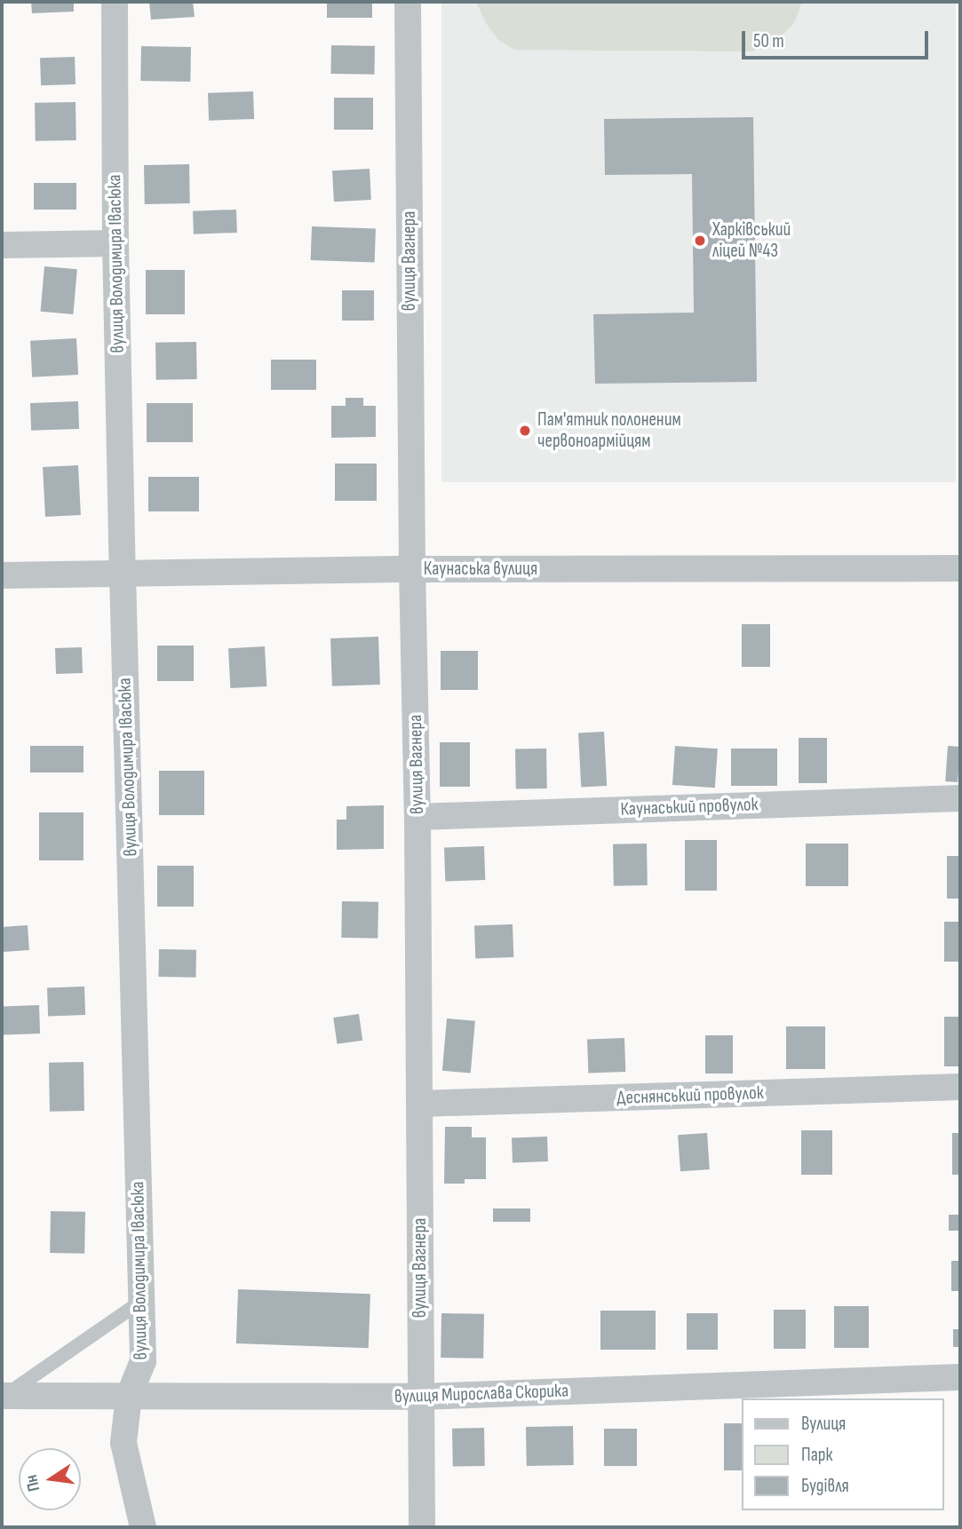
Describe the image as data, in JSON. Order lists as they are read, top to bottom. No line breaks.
{"streets":{"street":["вулиця Вагнера","вулиця Володимира Івасюка","Каунаська вулиця","Каунаський провулок","Деснянський провулок","вулиця Мирослава Скорика"]},"crossings":[["вулиця Вагнера","Каунаська вулиця"],["вулиця Вагнера","Каунаський провулок"],["вулиця Вагнера","Деснянський провулок"],["вулиця Вагнера","вулиця Мирослава Скорика"],["вулиця Володимира Івасюка","Каунаська вулиця"],["вулиця Володимира Івасюка","вулиця Мирослава Скорика"]],"places":["Харківський ліцей №43","Пам'ятник полоненим червоноармійцям"],"legend":["Вулиця","Парк","Будівля"],"scale_bar":"50 m","north":"left"}
